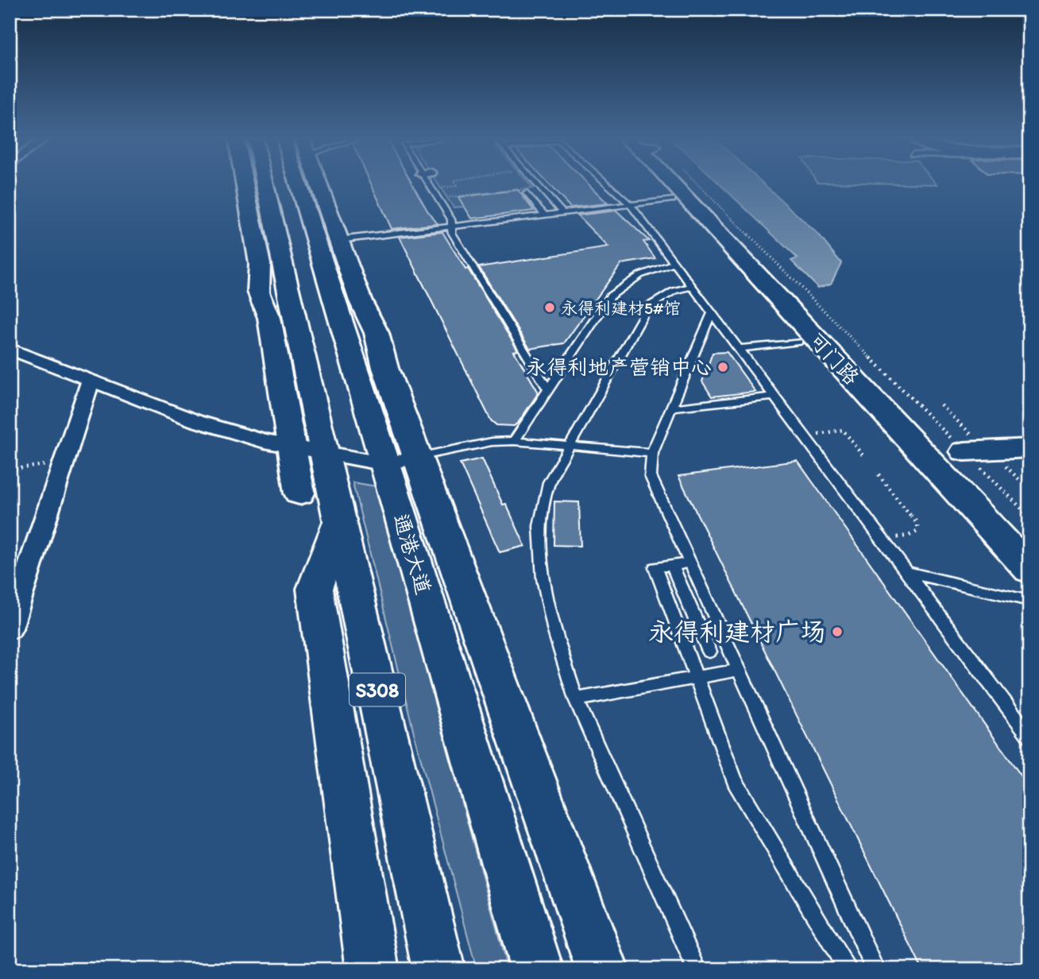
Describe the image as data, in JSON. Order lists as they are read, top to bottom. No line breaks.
{"streets":{"main road":["可门路","通港大道","S308"]},"places":["永得利建材5#馆","永得利地产营销中心","永得利建材广场"]}
